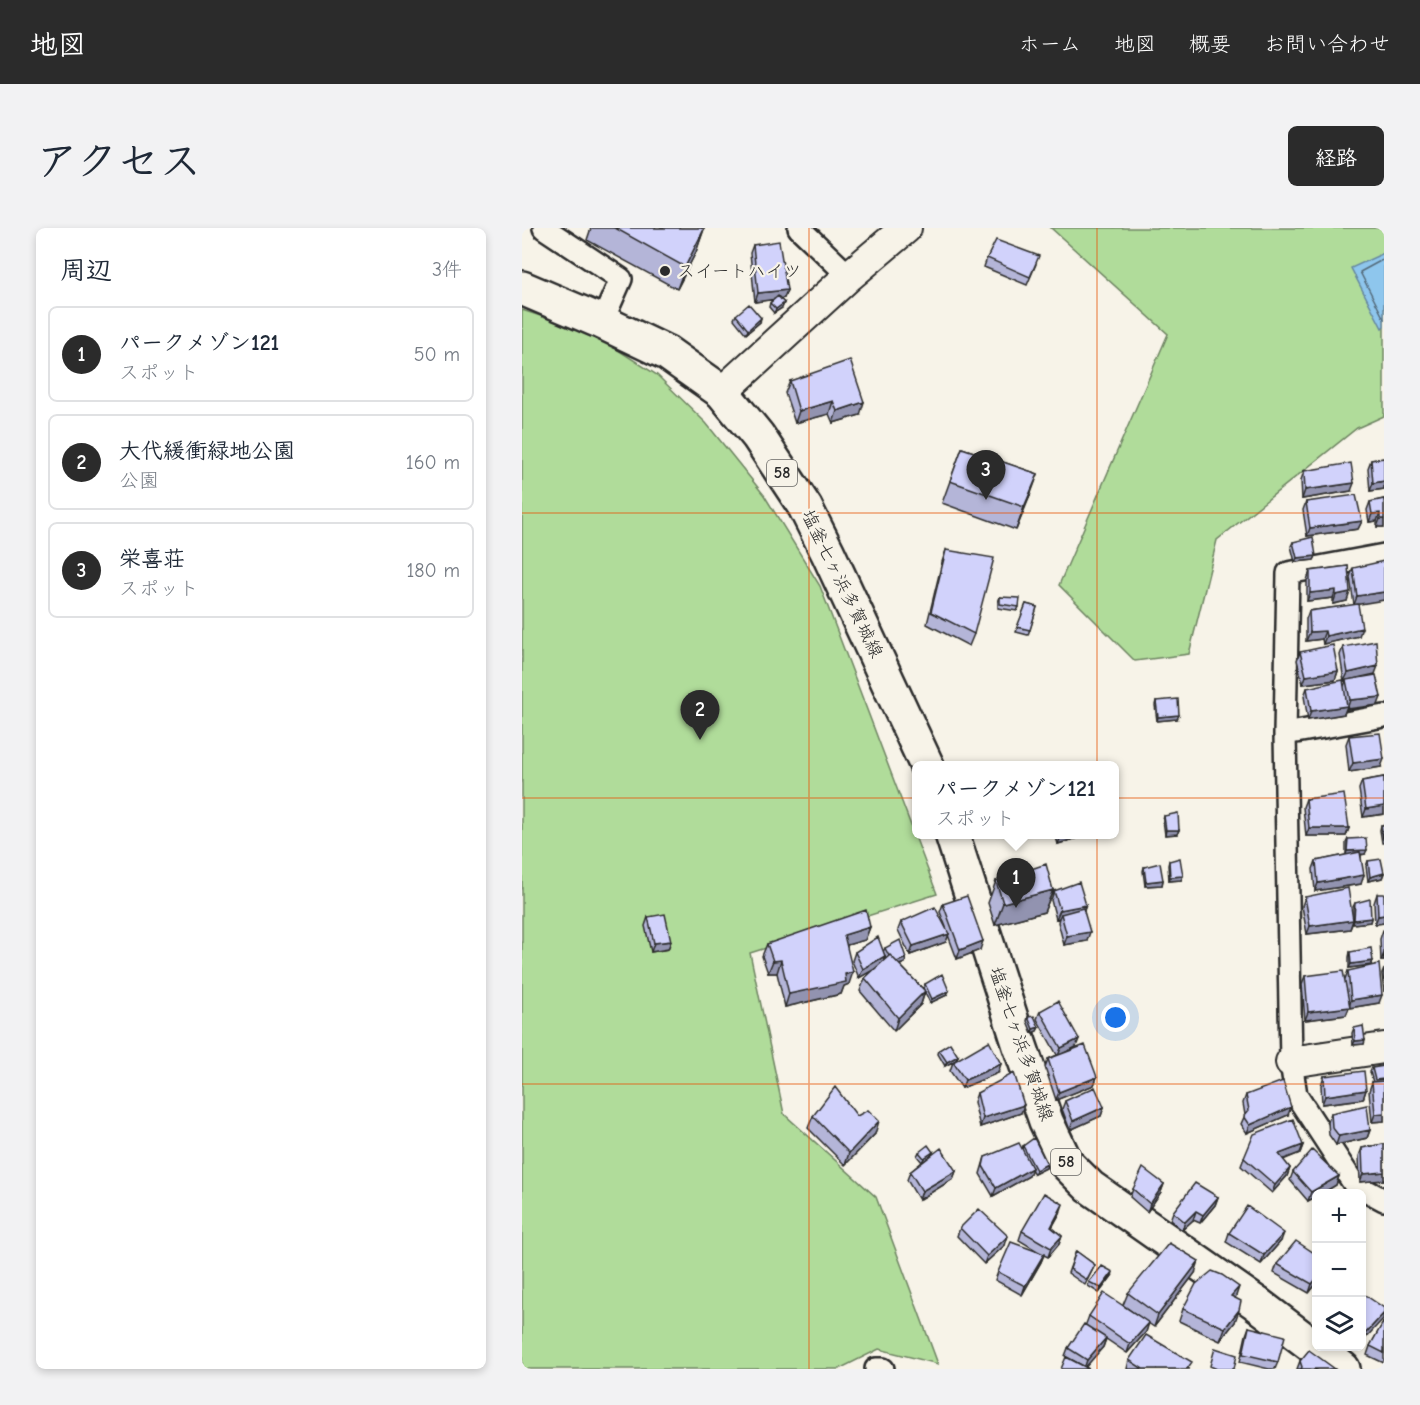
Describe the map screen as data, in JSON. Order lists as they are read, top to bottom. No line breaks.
{"streets":{"main road":["58","塩釜七ヶ浜多賀城線"]},"places":["スイートハイツ"],"page":{"header":"地図","nav":["ホーム","地図","概要","お問い合わせ"],"title":"アクセス","buttons":"経路","heading":["周辺","3件"],"list":[{"mark":"1","name":"パークメゾン121","note":"スポット","value":"50 m"},{"mark":"2","name":"大代緩衝緑地公園","note":"公園","value":"160 m"},{"mark":"3","name":"栄喜荘","note":"スポット","value":"180 m"}],"pins":["3","2","1"],"popup":["パークメゾン121","スポット"],"map_buttons":["+","−"]}}
